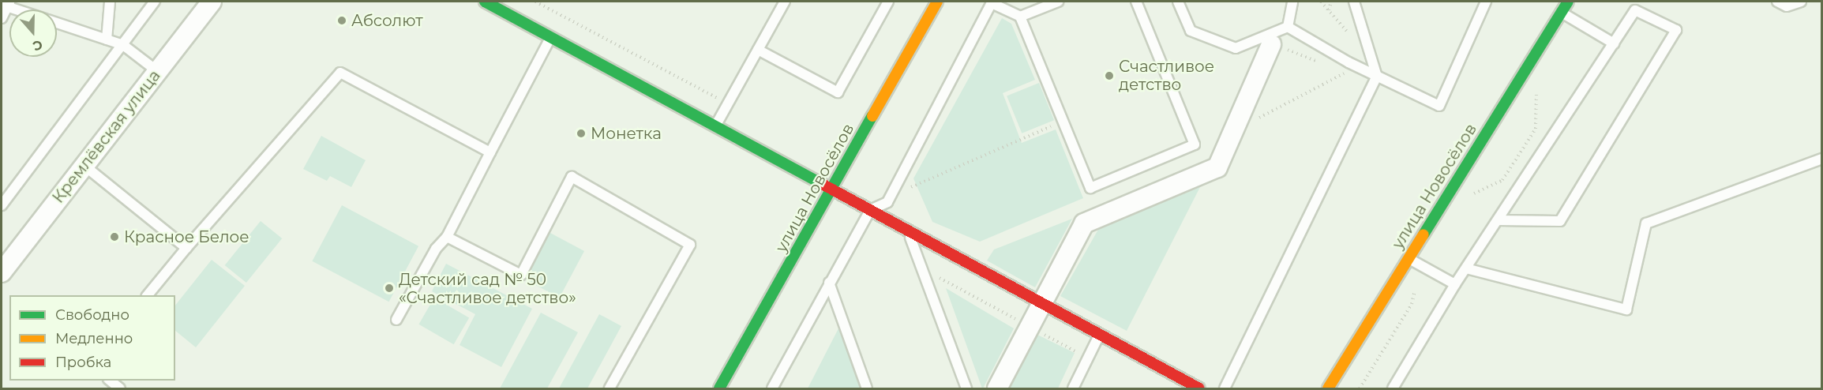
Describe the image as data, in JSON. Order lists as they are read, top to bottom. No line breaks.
{"streets":{"street":["Кремлёвская улица","улица Новосёлов"]},"places":["Абсолют","Счастливое детство","Монетка","Красное Белое","Детский сад № 50 «Счастливое детство»"],"legend":["Свободно","Медленно","Пробка"],"north":"bottom"}
